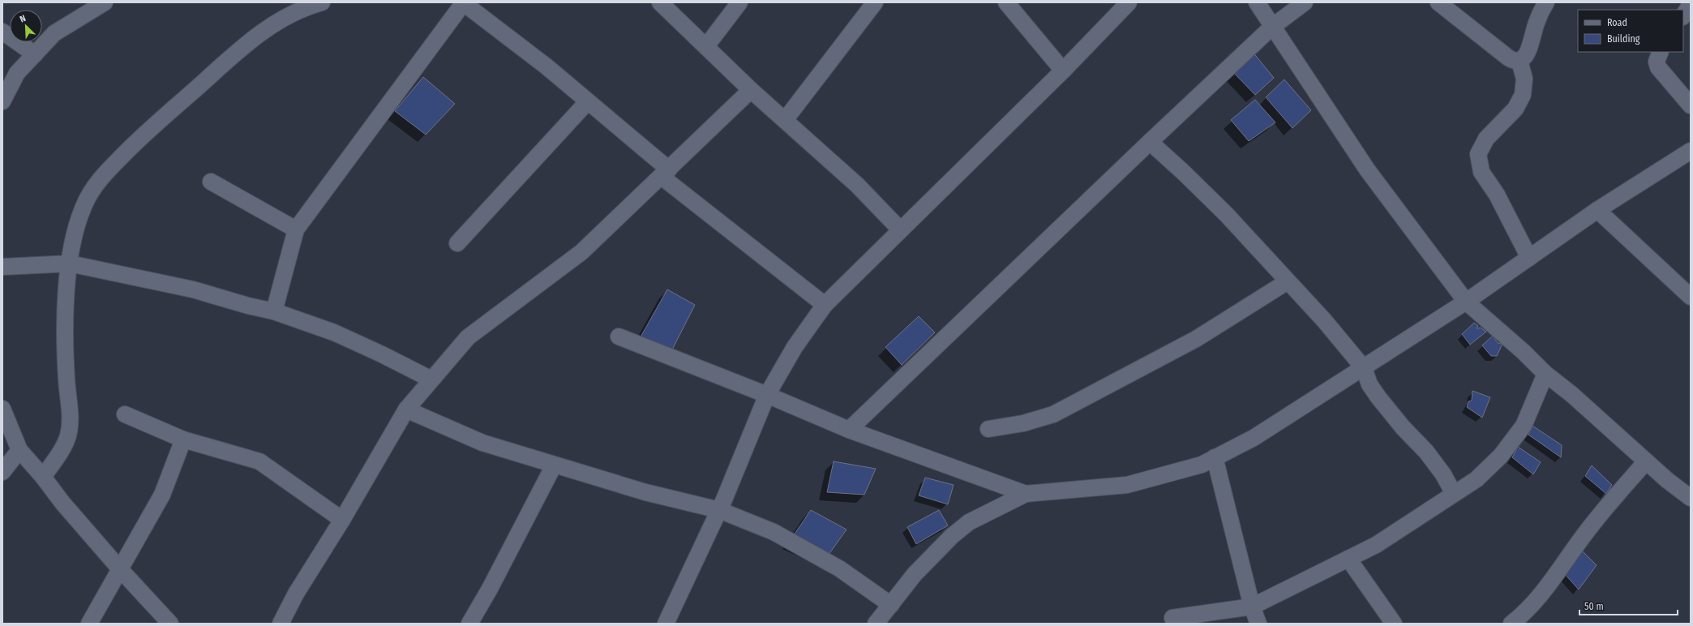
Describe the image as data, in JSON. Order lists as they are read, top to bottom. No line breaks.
{"legend":["Road","Building"],"scale_bar":"50 m","north":"top left"}
